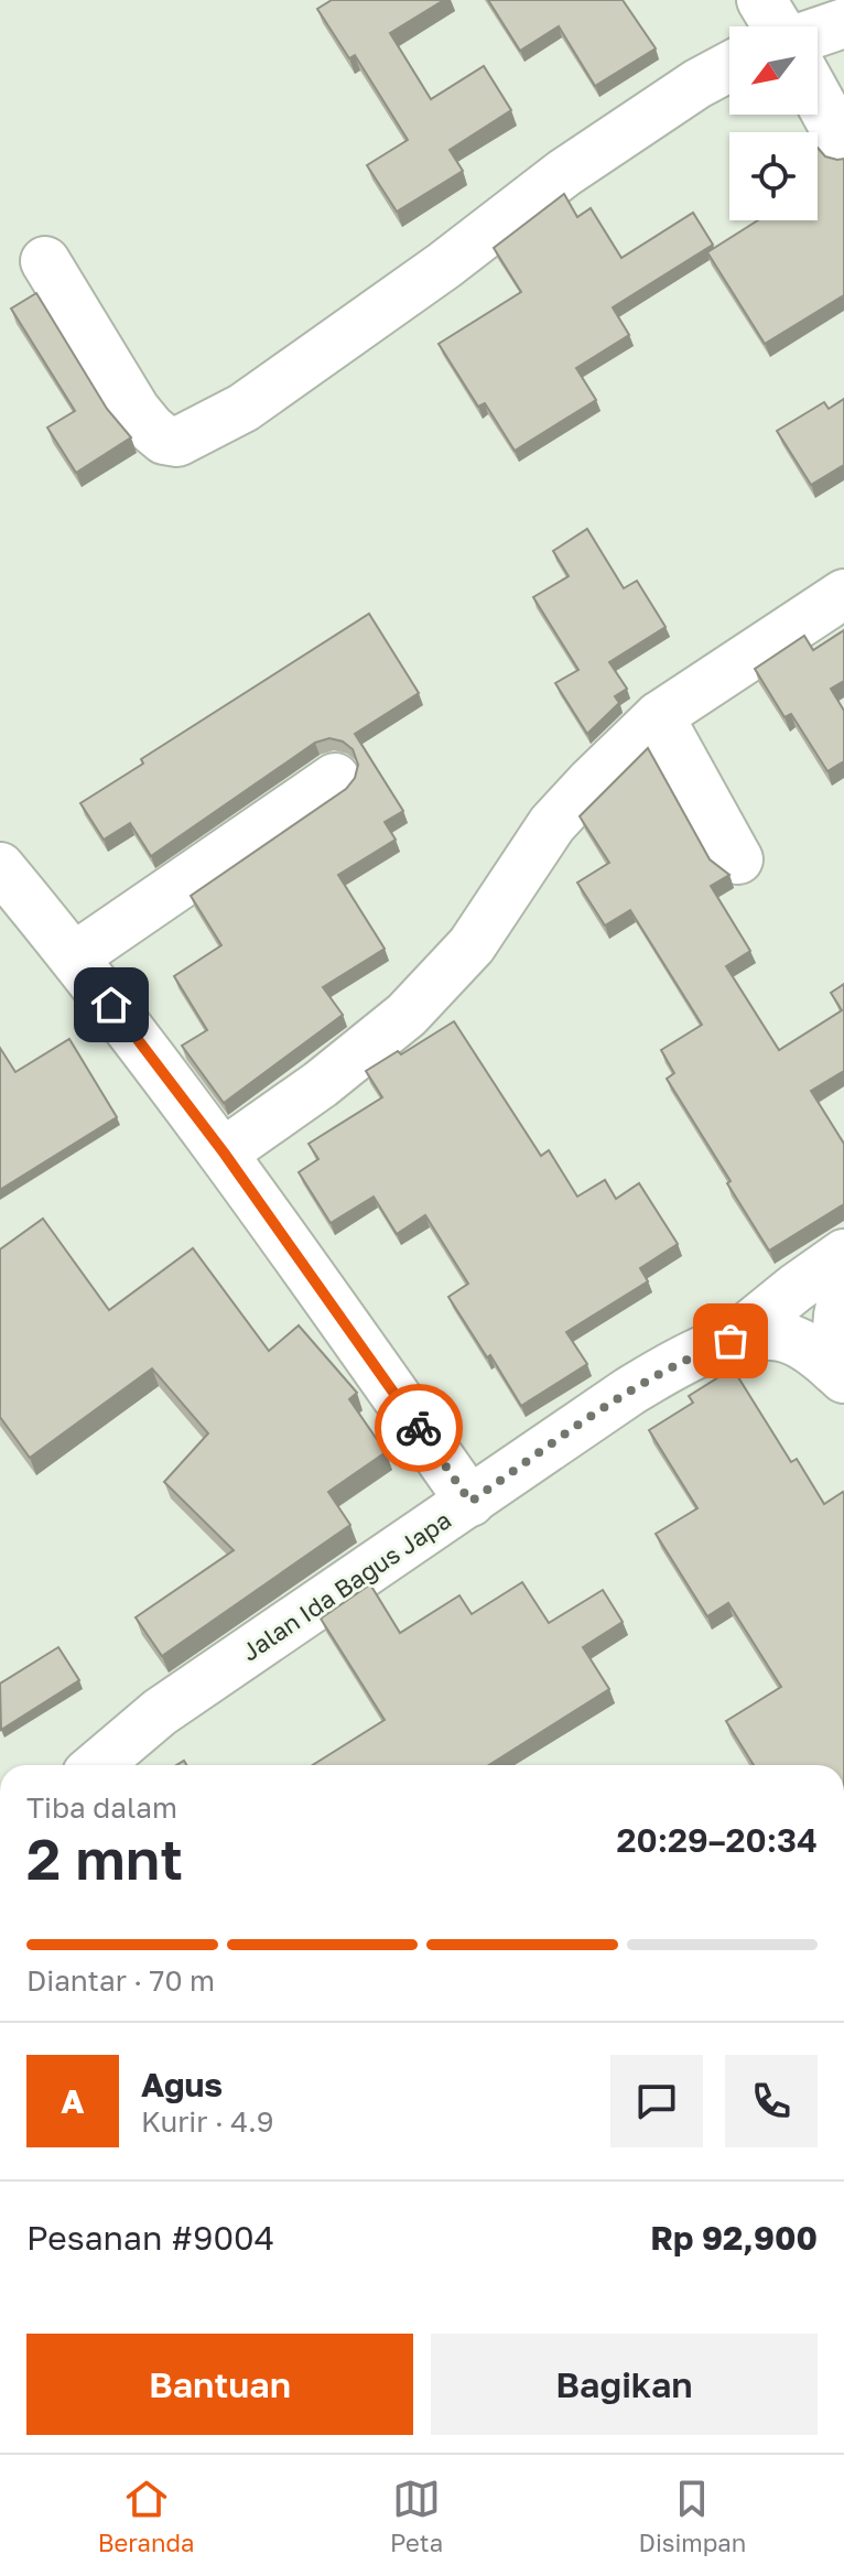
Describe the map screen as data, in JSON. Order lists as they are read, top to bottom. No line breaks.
{"streets":{"street":["Jalan Ida Bagus Japa"]},"north":"bottom left","page":{"heading":["2 mnt","Tiba dalam","20:29–20:34"],"panel":["Agus","Kurir · 4.9","Pesanan #9004","Rp 92,900"],"bar":"Diantar · 70 m","round":"A","buttons":["Bantuan","Bagikan"],"tabs":["Beranda","Peta","Disimpan"]}}
